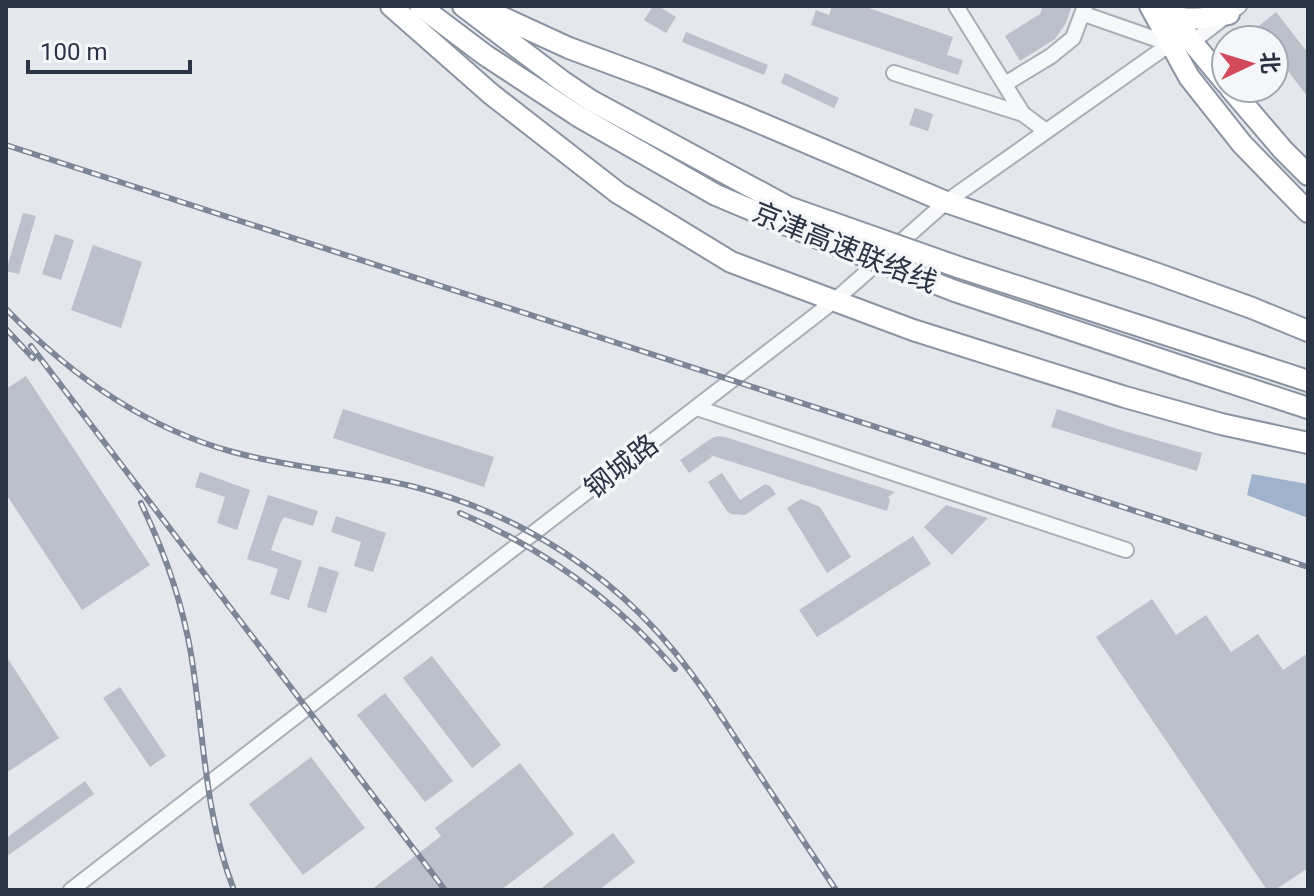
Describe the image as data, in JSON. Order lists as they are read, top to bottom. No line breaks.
{"streets":{"highway":["京津高速联络线"],"street":["钢城路"]},"scale_bar":"100 m","north":"right"}
